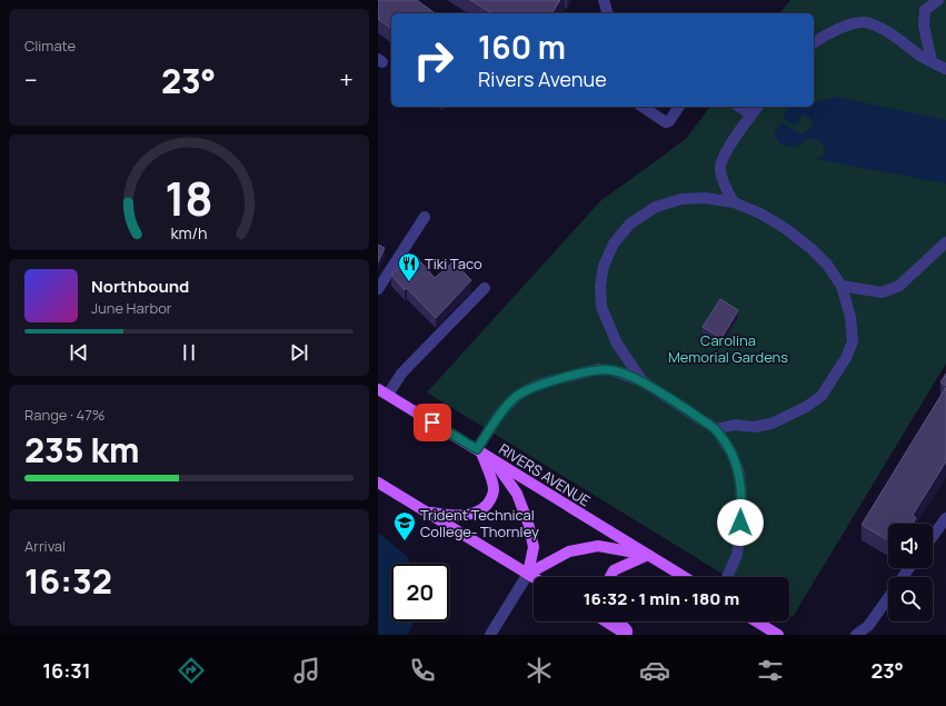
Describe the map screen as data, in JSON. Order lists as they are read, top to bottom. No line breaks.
{"streets":{"main road":["RIVERS AVENUE"]},"parks":["Carolina Memorial Gardens"],"places":{"restaurant":["Tiki Taco"],"school or university":["Trident Technical College- Thornley"]},"page":{"tile":["Climate",["Range · 47%","235 km"],["Arrival","16:32"]],"turn":["160 m","Rivers Avenue"],"heat":["−","23°","+"],"song":["Northbound","June Harbor"],"limit":"20","trip":"16:32 · 1 min · 180 m","tabs":["16:31","23°"],"gauge":["18","km/h"]}}
